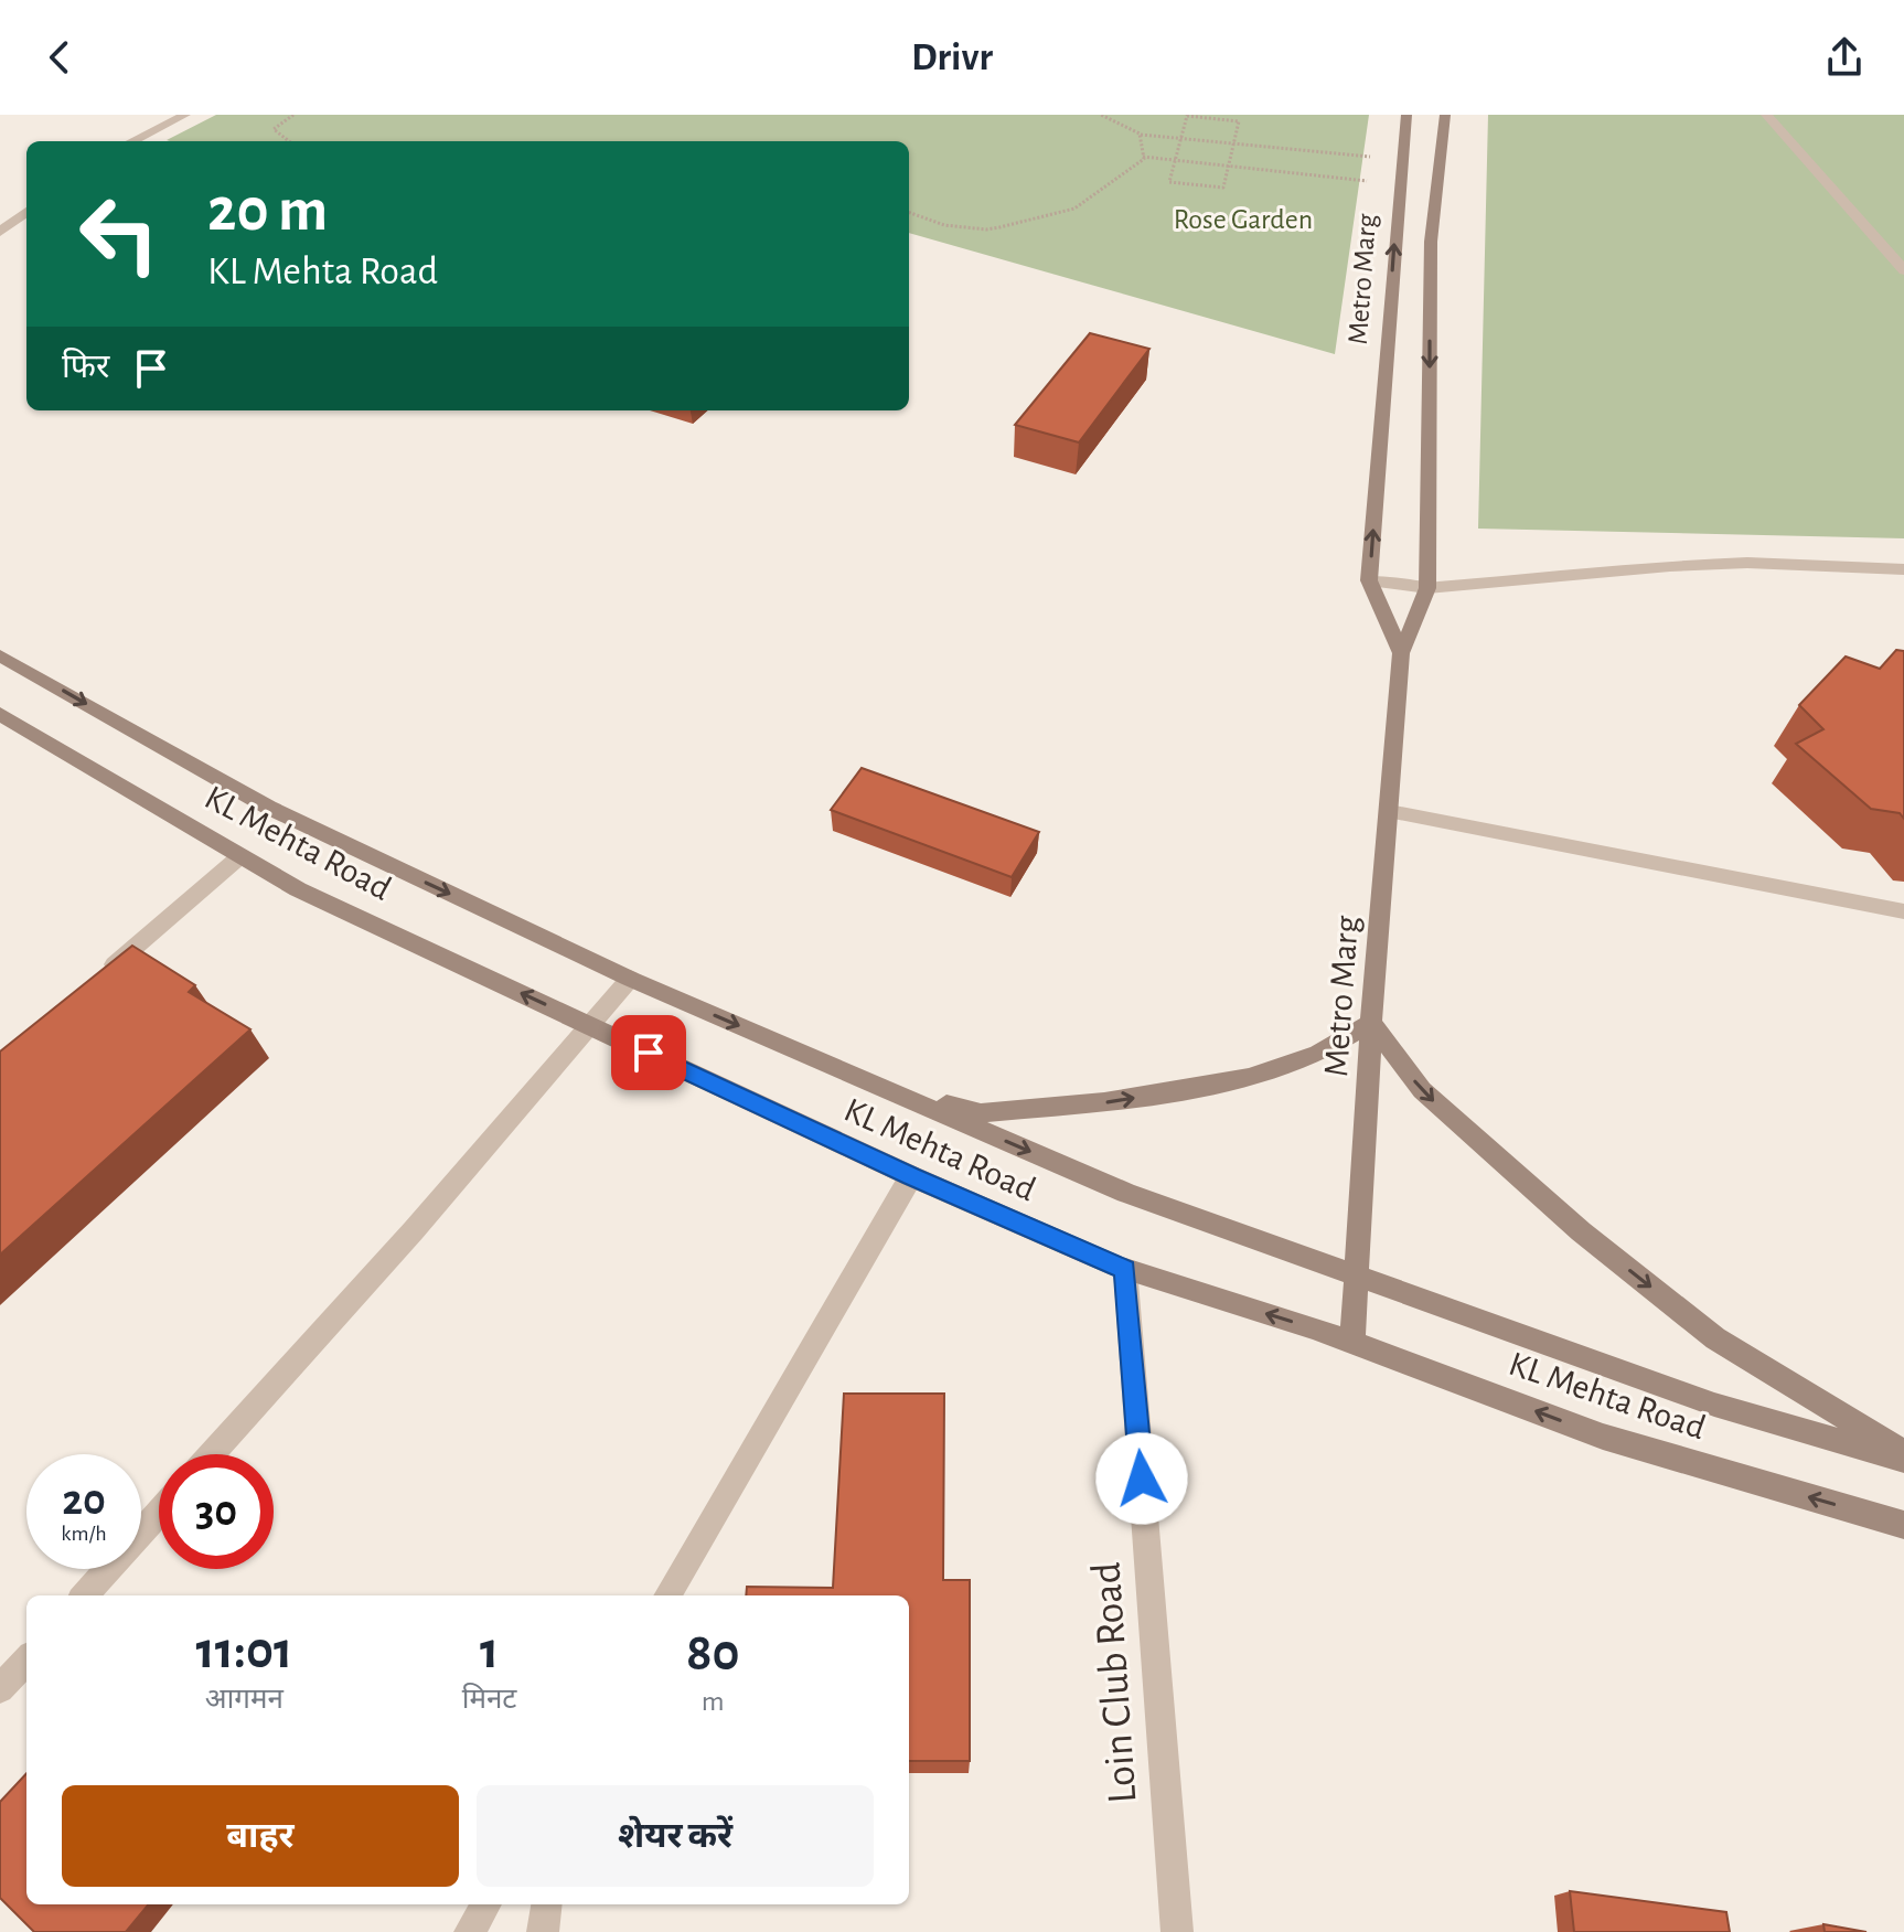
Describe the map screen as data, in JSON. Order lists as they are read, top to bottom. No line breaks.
{"streets":{"street":["Metro Marg","KL Mehta Road","Loin Club Road"]},"crossings":[["Metro Marg","KL Mehta Road"],["KL Mehta Road","Loin Club Road"]],"parks":["Rose Garden"],"page":{"header":"Drivr","turn":["20 m","KL Mehta Road"],"then":"फिर","speed":"20 km/h","limit":"30","eta":["11:01","आगमन","1","मिनट","80","m"],"buttons":["बाहर","शेयर करें"]}}
